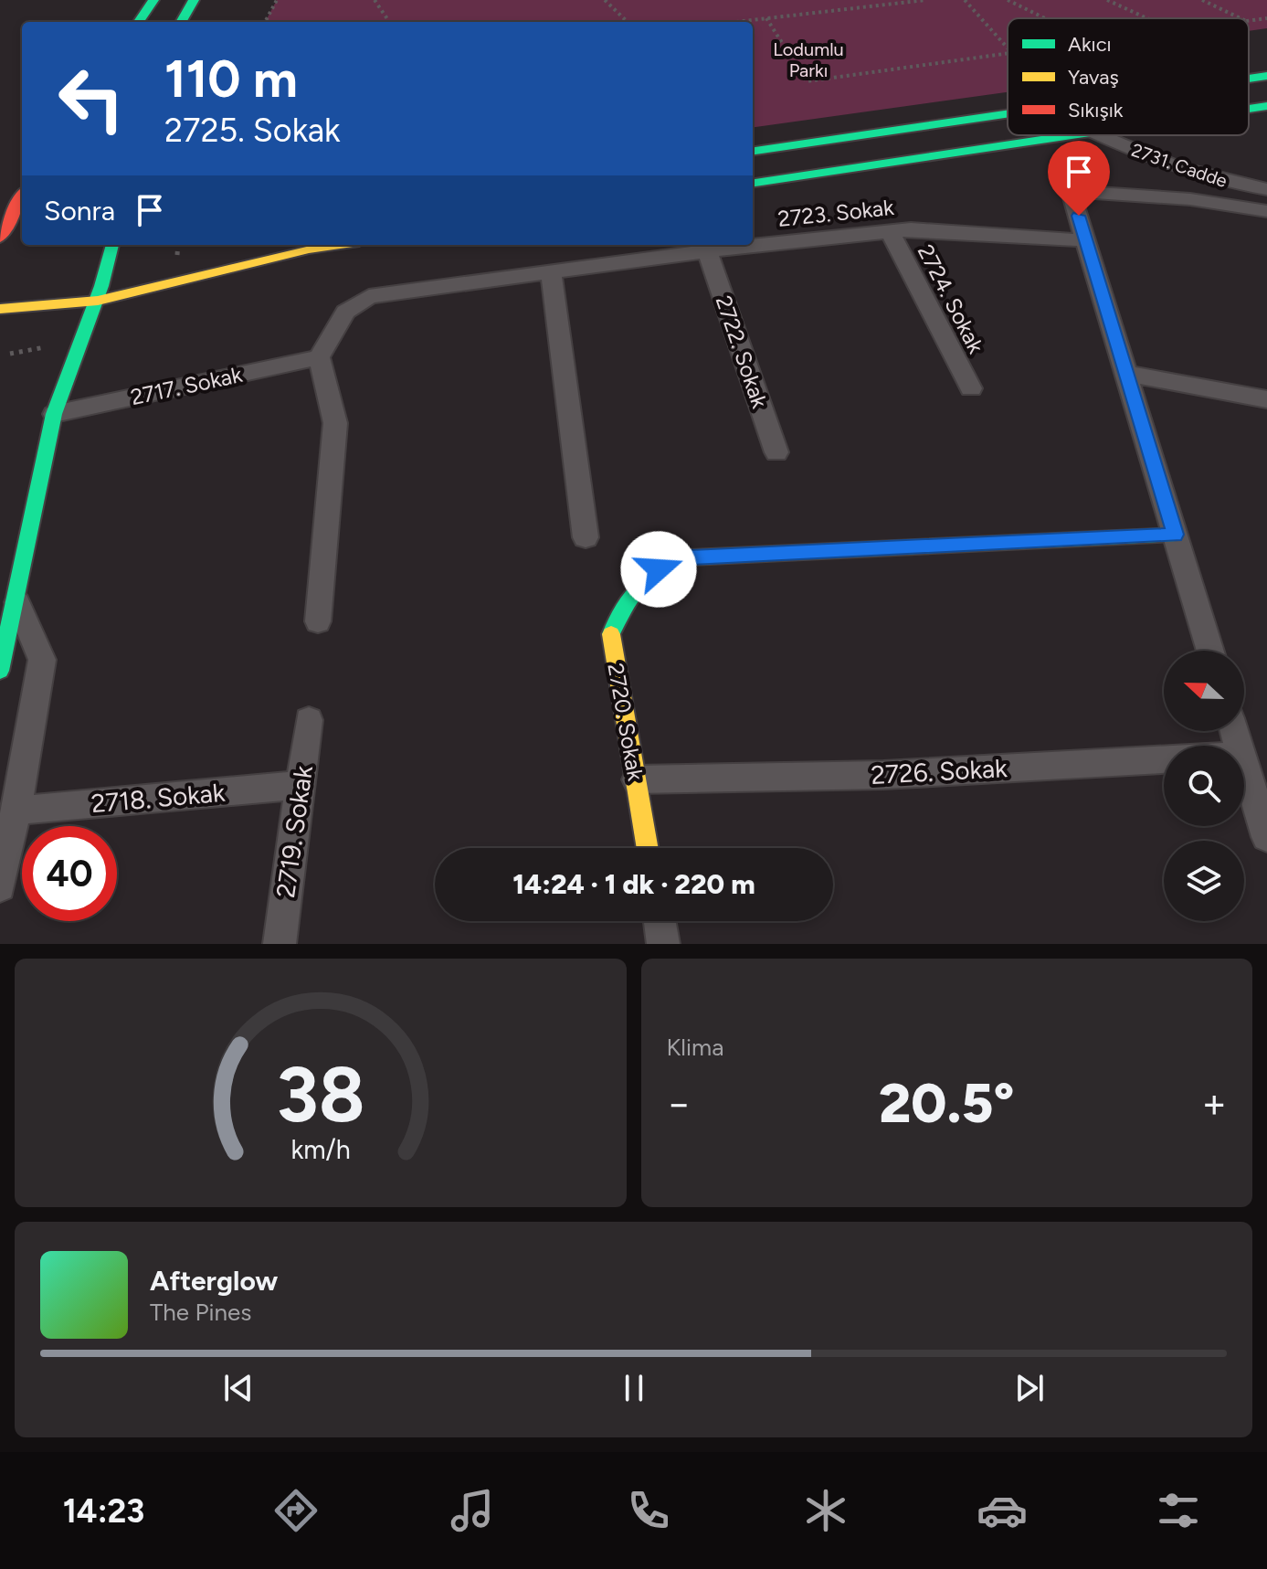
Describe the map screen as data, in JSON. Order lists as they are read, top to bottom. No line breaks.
{"streets":{"main road":["2720. Sokak"],"street":["2731. Cadde","2723. Sokak","2724. Sokak","2722. Sokak","2717. Sokak","2726. Sokak","2718. Sokak","2719. Sokak"]},"crossings":[["2723. Sokak","2724. Sokak"],["2723. Sokak","2722. Sokak"],["2723. Sokak","2717. Sokak"],["2720. Sokak","2726. Sokak"],["2718. Sokak","2719. Sokak"]],"parks":["Lodumlu Parkı"],"legend":["Akıcı","Yavaş","Sıkışık"],"north":"left","page":{"turn":["110 m","2725. Sokak"],"then":"Sonra","limit":"40","trip":"14:24 · 1 dk · 220 m","tile":"Klima","heat":["−","20.5°","+"],"song":["Afterglow","The Pines"],"tabs":"14:23","gauge":["38","km/h"]}}
